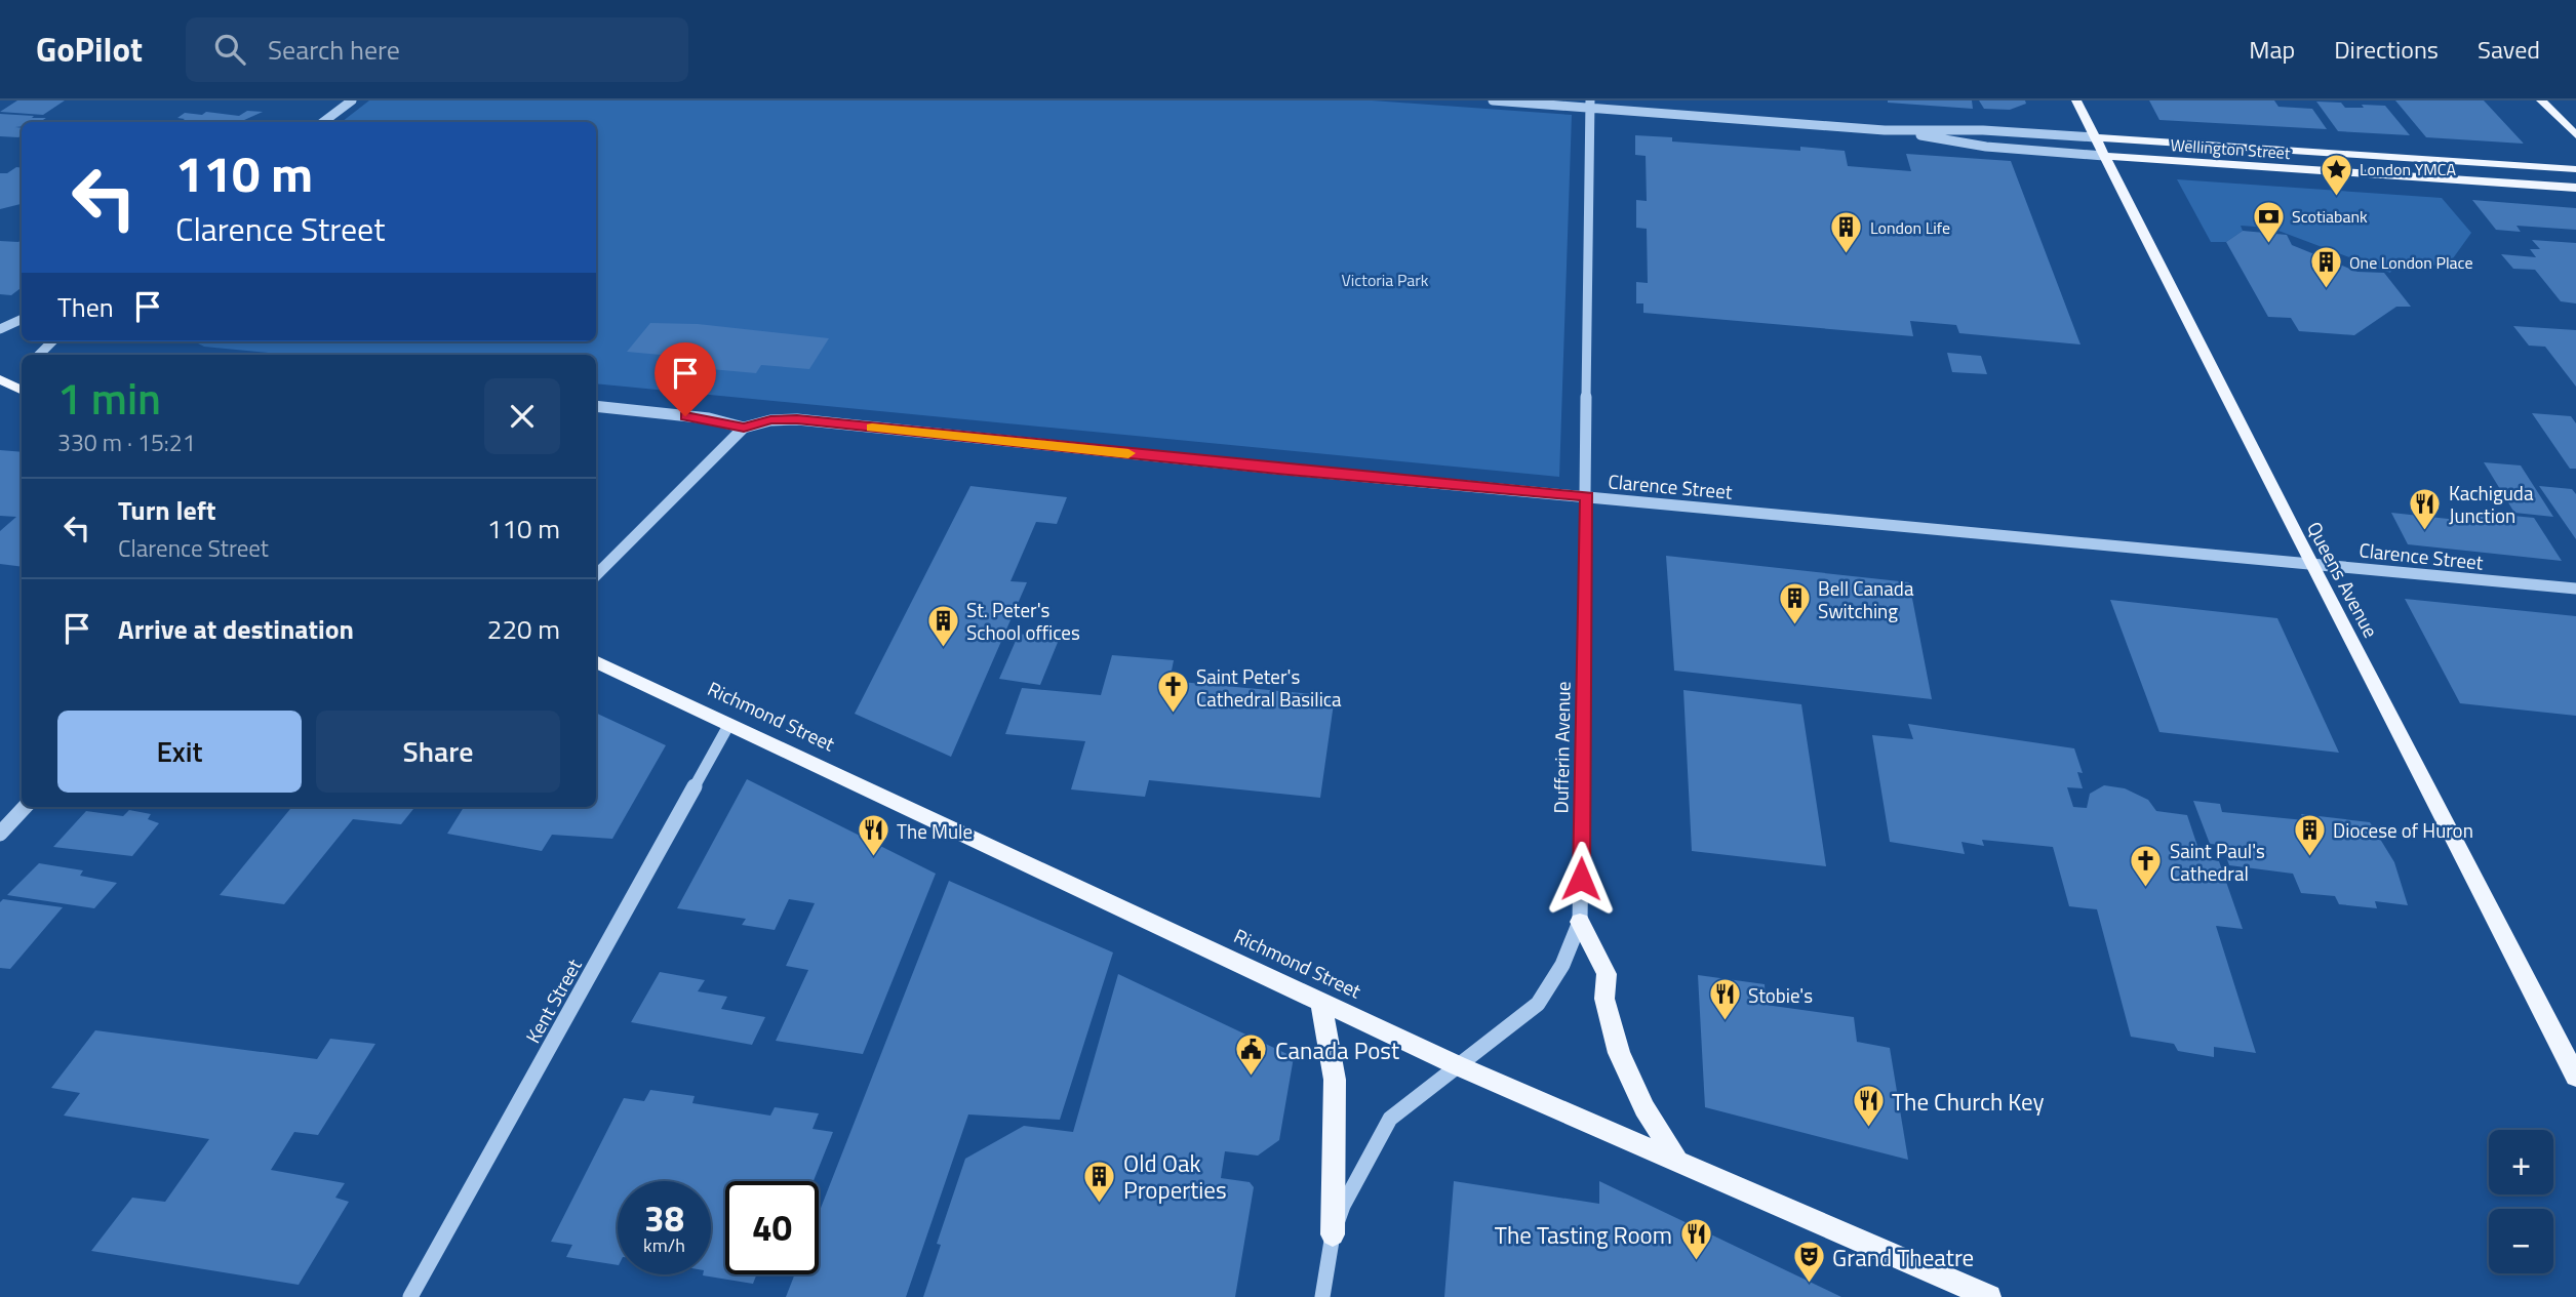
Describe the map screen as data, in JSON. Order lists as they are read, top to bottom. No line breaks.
{"streets":{"main road":["Wellington Street","Queens Avenue","Richmond Street"],"street":["Clarence Street","Dufferin Avenue","Kent Street"]},"crossings":[["Wellington Street","Queens Avenue"],["Wellington Street","Dufferin Avenue"],["Clarence Street","Queens Avenue"],["Clarence Street","Dufferin Avenue"],["Richmond Street","Dufferin Avenue"],["Richmond Street","Kent Street"]],"parks":["Victoria Park"],"places":{"place":["London YMCA"],"bank":["Scotiabank"],"building":["London Life","One London Place","Bell Canada Switching","St. Peter's School offices","Diocese of Huron","Old Oak Properties"],"restaurant":["Kachiguda Junction","The Mule","Stobie's","The Church Key","The Tasting Room"],"church":["Saint Peter's Cathedral Basilica","Saint Paul's Cathedral"],"public building":["Canada Post"],"theatre":["Grand Theatre"]},"page":{"header":"GoPilot","search":"Search here","nav":["Map","Directions","Saved"],"turn":["110 m","Clarence Street"],"then":"Then","heading":["1 min","330 m · 15:21"],"list":[{"name":"Turn left","note":"Clarence Street","value":"110 m"},{"name":"Arrive at destination","value":"220 m"}],"buttons":["Exit","Share"],"map_buttons":["+","−"],"speed":"38 km/h","limit":"40"}}
